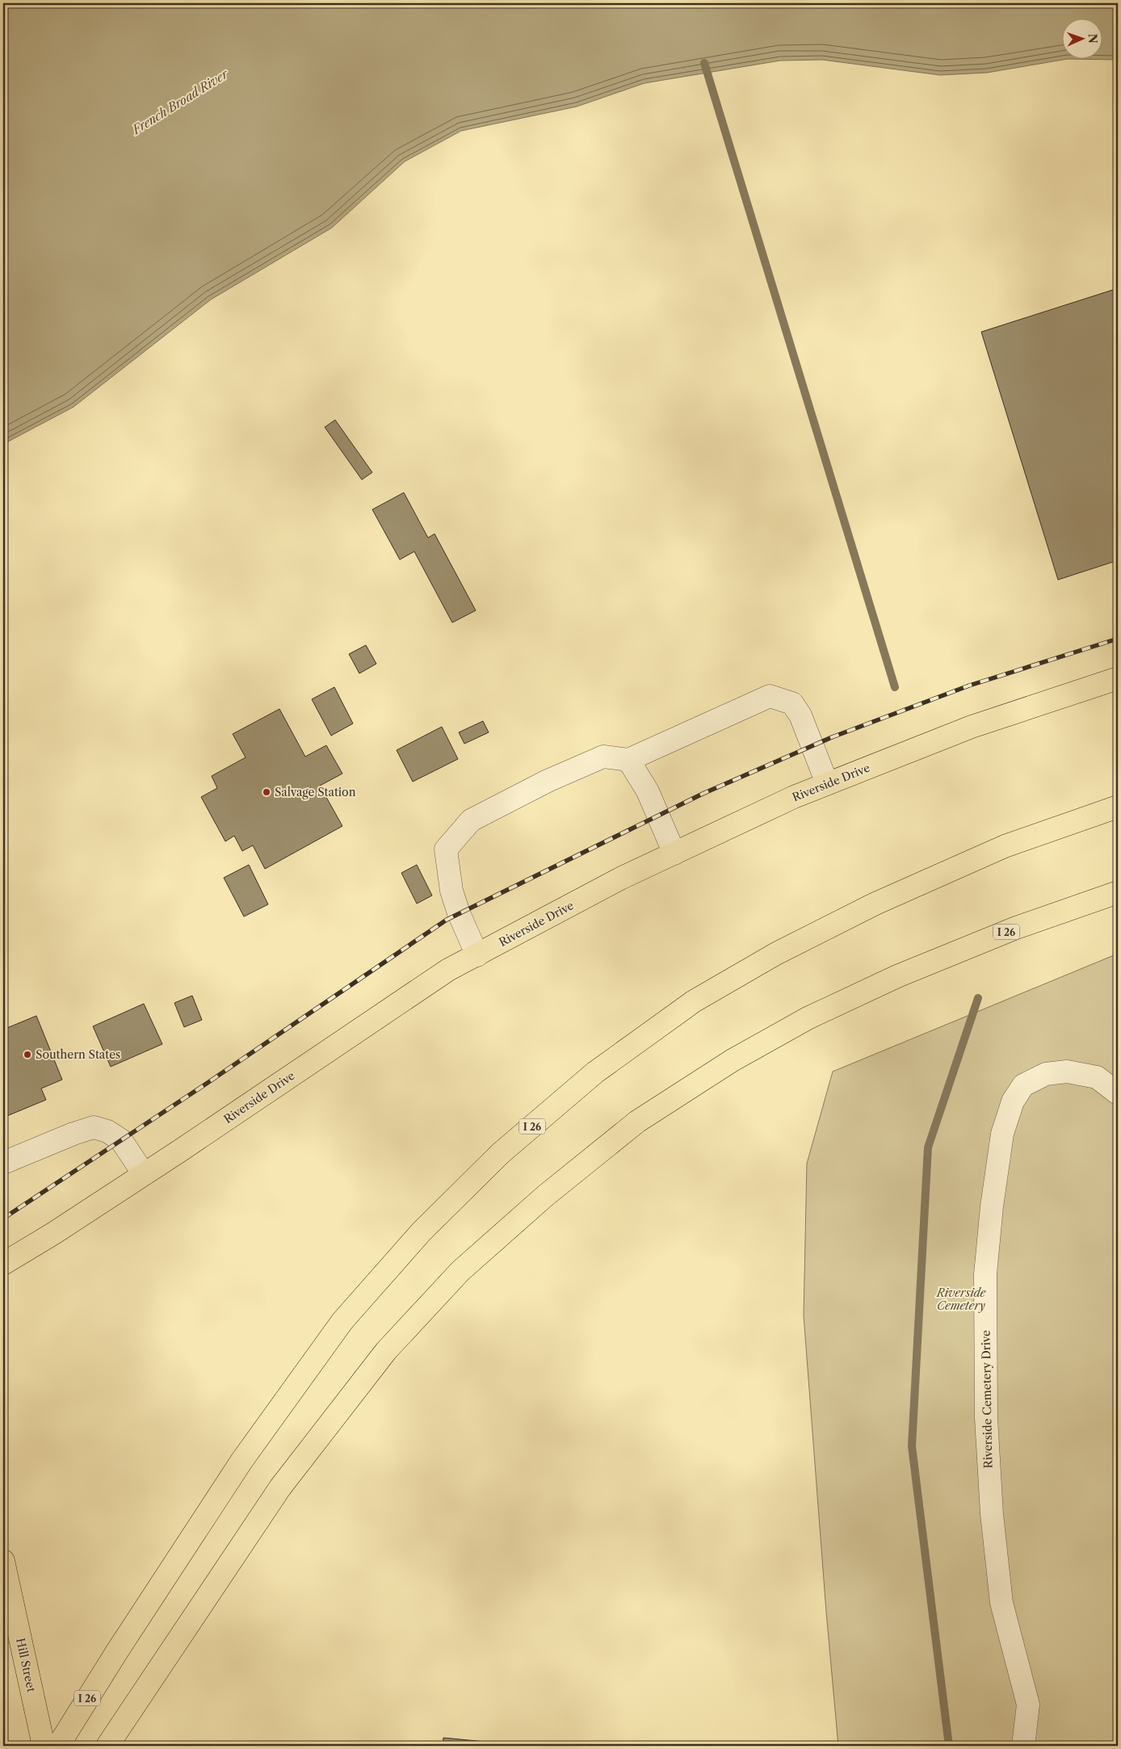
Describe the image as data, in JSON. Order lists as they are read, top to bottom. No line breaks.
{"streets":{"main road":["Riverside Drive","I 26","Hill Street"],"lane":["Riverside Cemetery Drive"]},"water":["French Broad River"],"parks":["Riverside Cemetery"],"places":["Salvage Station","Southern States"],"north":"right"}
